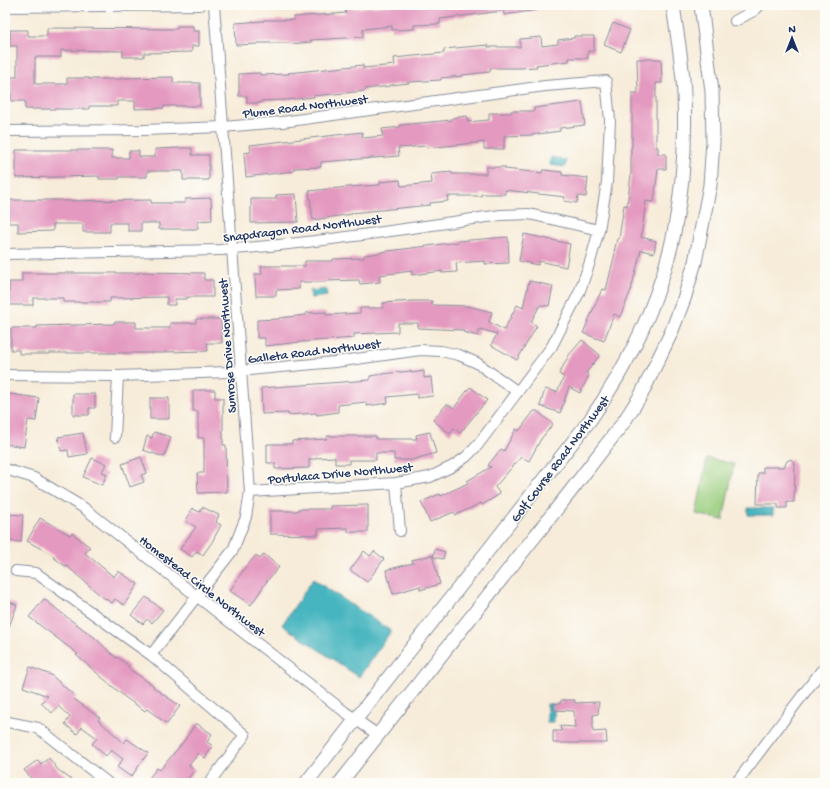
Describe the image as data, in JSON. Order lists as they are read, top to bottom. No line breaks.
{"streets":{"main road":["Golf Course Road Northwest"],"street":["Plume Road Northwest","Snapdragon Road Northwest","Sunrose Drive Northwest","Galleta Road Northwest","Portulaca Drive Northwest","Homestead Circle Northwest"]},"crossings":[["Plume Road Northwest","Sunrose Drive Northwest"],["Plume Road Northwest","Portulaca Drive Northwest"],["Snapdragon Road Northwest","Sunrose Drive Northwest"],["Snapdragon Road Northwest","Portulaca Drive Northwest"],["Sunrose Drive Northwest","Galleta Road Northwest"],["Sunrose Drive Northwest","Portulaca Drive Northwest"],["Sunrose Drive Northwest","Homestead Circle Northwest"],["Galleta Road Northwest","Portulaca Drive Northwest"],["Golf Course Road Northwest","Homestead Circle Northwest"]],"north":"top"}
